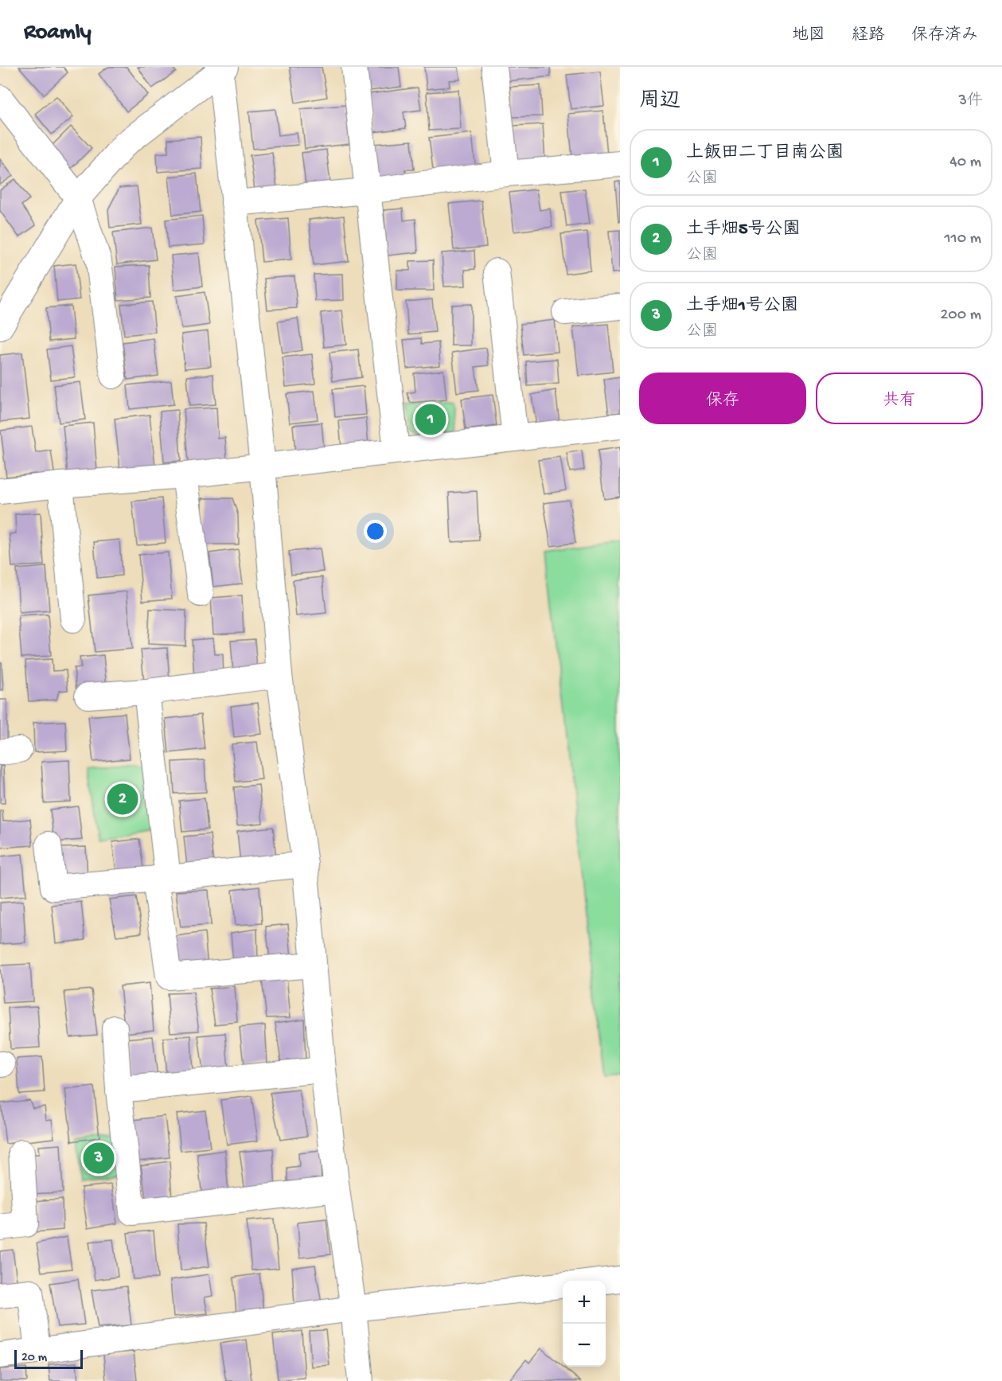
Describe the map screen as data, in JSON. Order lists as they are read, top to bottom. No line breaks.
{"scale_bar":"20 m","page":{"header":"Roamly","nav":["地図","経路","保存済み"],"heading":["周辺","3件"],"list":[{"mark":"1","name":"上飯田二丁目南公園","note":"公園","value":"40 m"},{"mark":"2","name":"土手畑5号公園","note":"公園","value":"110 m"},{"mark":"3","name":"土手畑1号公園","note":"公園","value":"200 m"}],"buttons":["保存","共有"],"pins":["1","2","3"],"map_buttons":["+","−"],"scale":"20 m"}}
